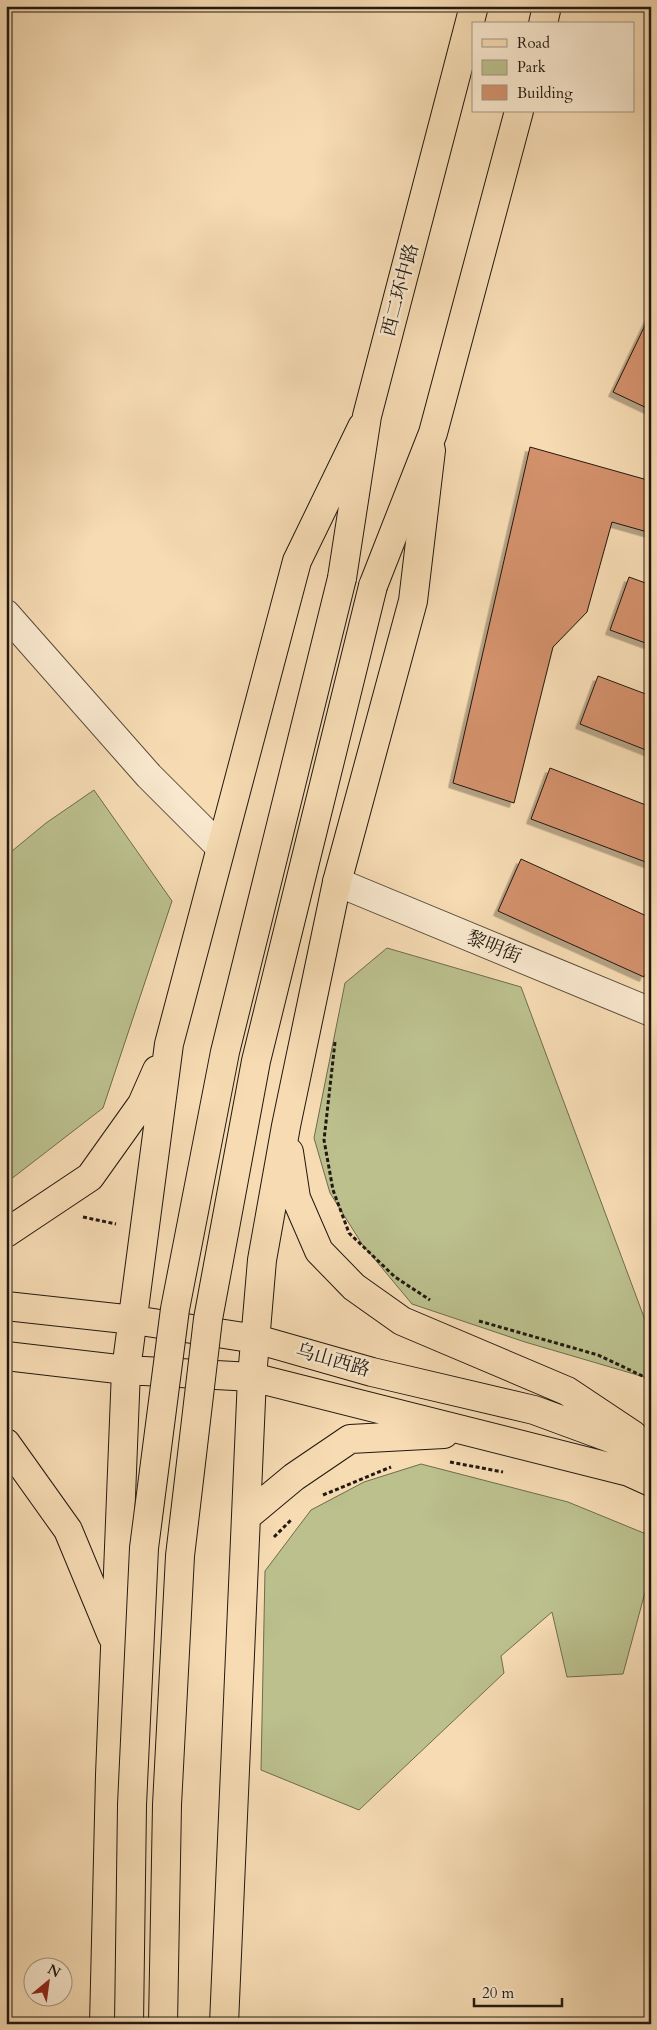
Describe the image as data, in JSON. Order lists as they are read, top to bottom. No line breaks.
{"streets":{"main road":["西二环中路","乌山西路"],"street":["黎明街"]},"legend":["Road","Park","Building"],"scale_bar":"20 m","north":"top right"}
